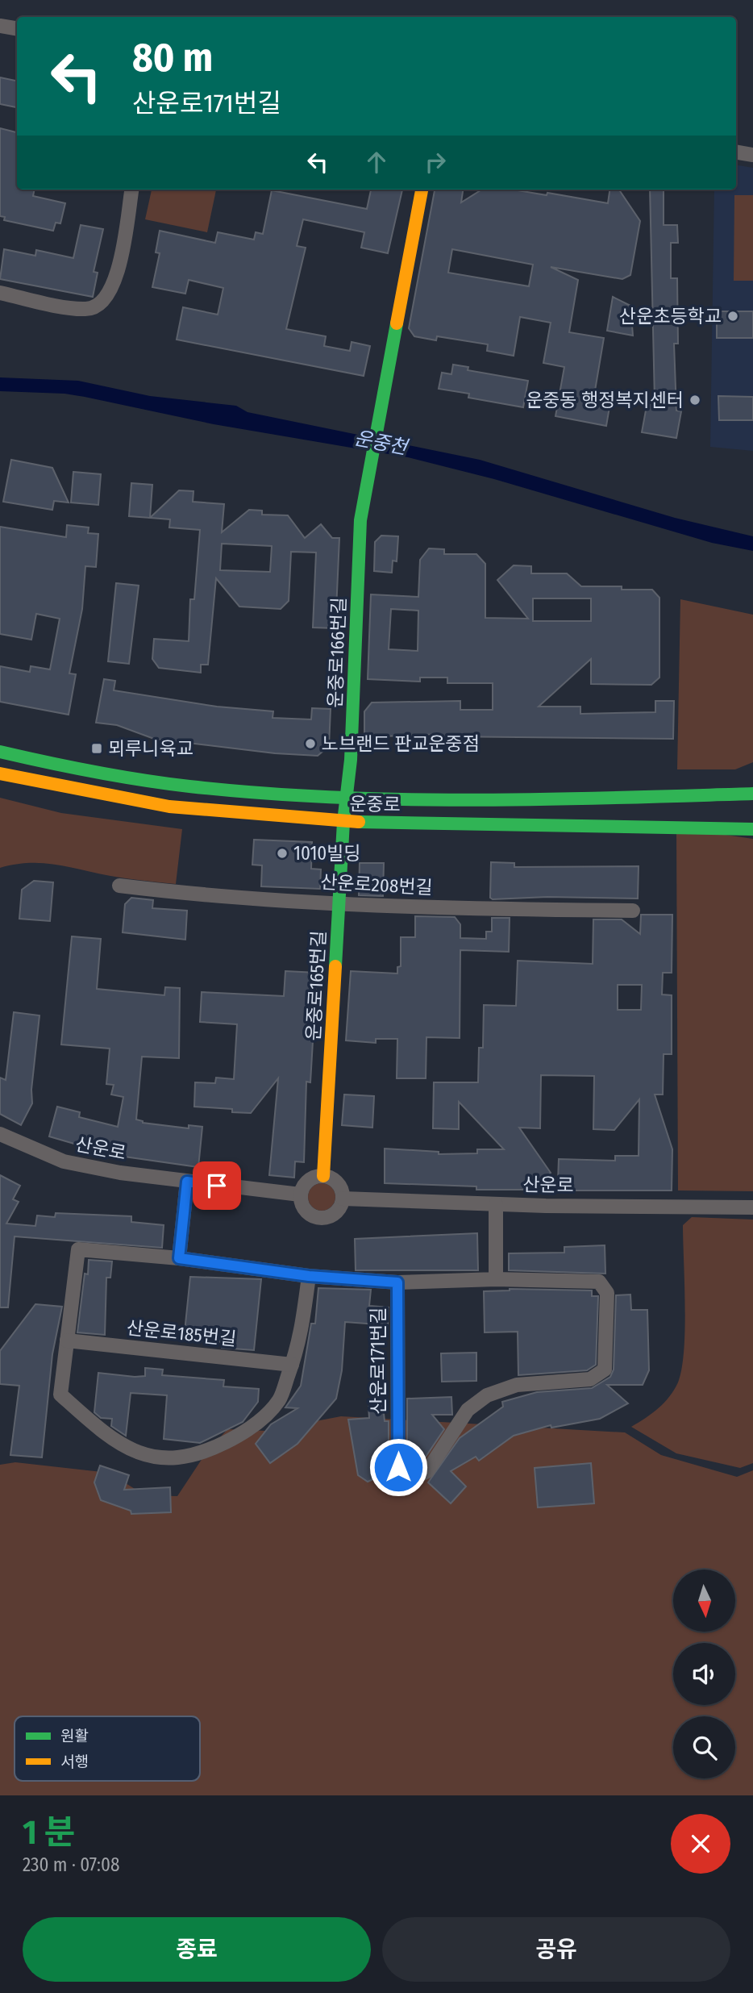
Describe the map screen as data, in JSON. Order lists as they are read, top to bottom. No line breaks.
{"streets":{"main road":["운중로166번길","운중로","운중로165번길"],"street":["산운로208번길","산운로","산운로185번길","산운로171번길"]},"crossings":[["운중로166번길","운중로"],["운중로166번길","운중로165번길"],["운중로","운중로165번길"],["산운로208번길","운중로165번길"],["운중로165번길","산운로"]],"water":["운중천"],"places":{"other":["산운초등학교","운중동 행정복지센터","노브랜드 판교운중점","1010빌딩"],"transit":["뫼루니육교"]},"legend":["원활","서행"],"north":"bottom","page":{"turn":["80 m","산운로171번길"],"heading":["1 분","230 m · 07:08"],"buttons":["종료","공유"]}}
